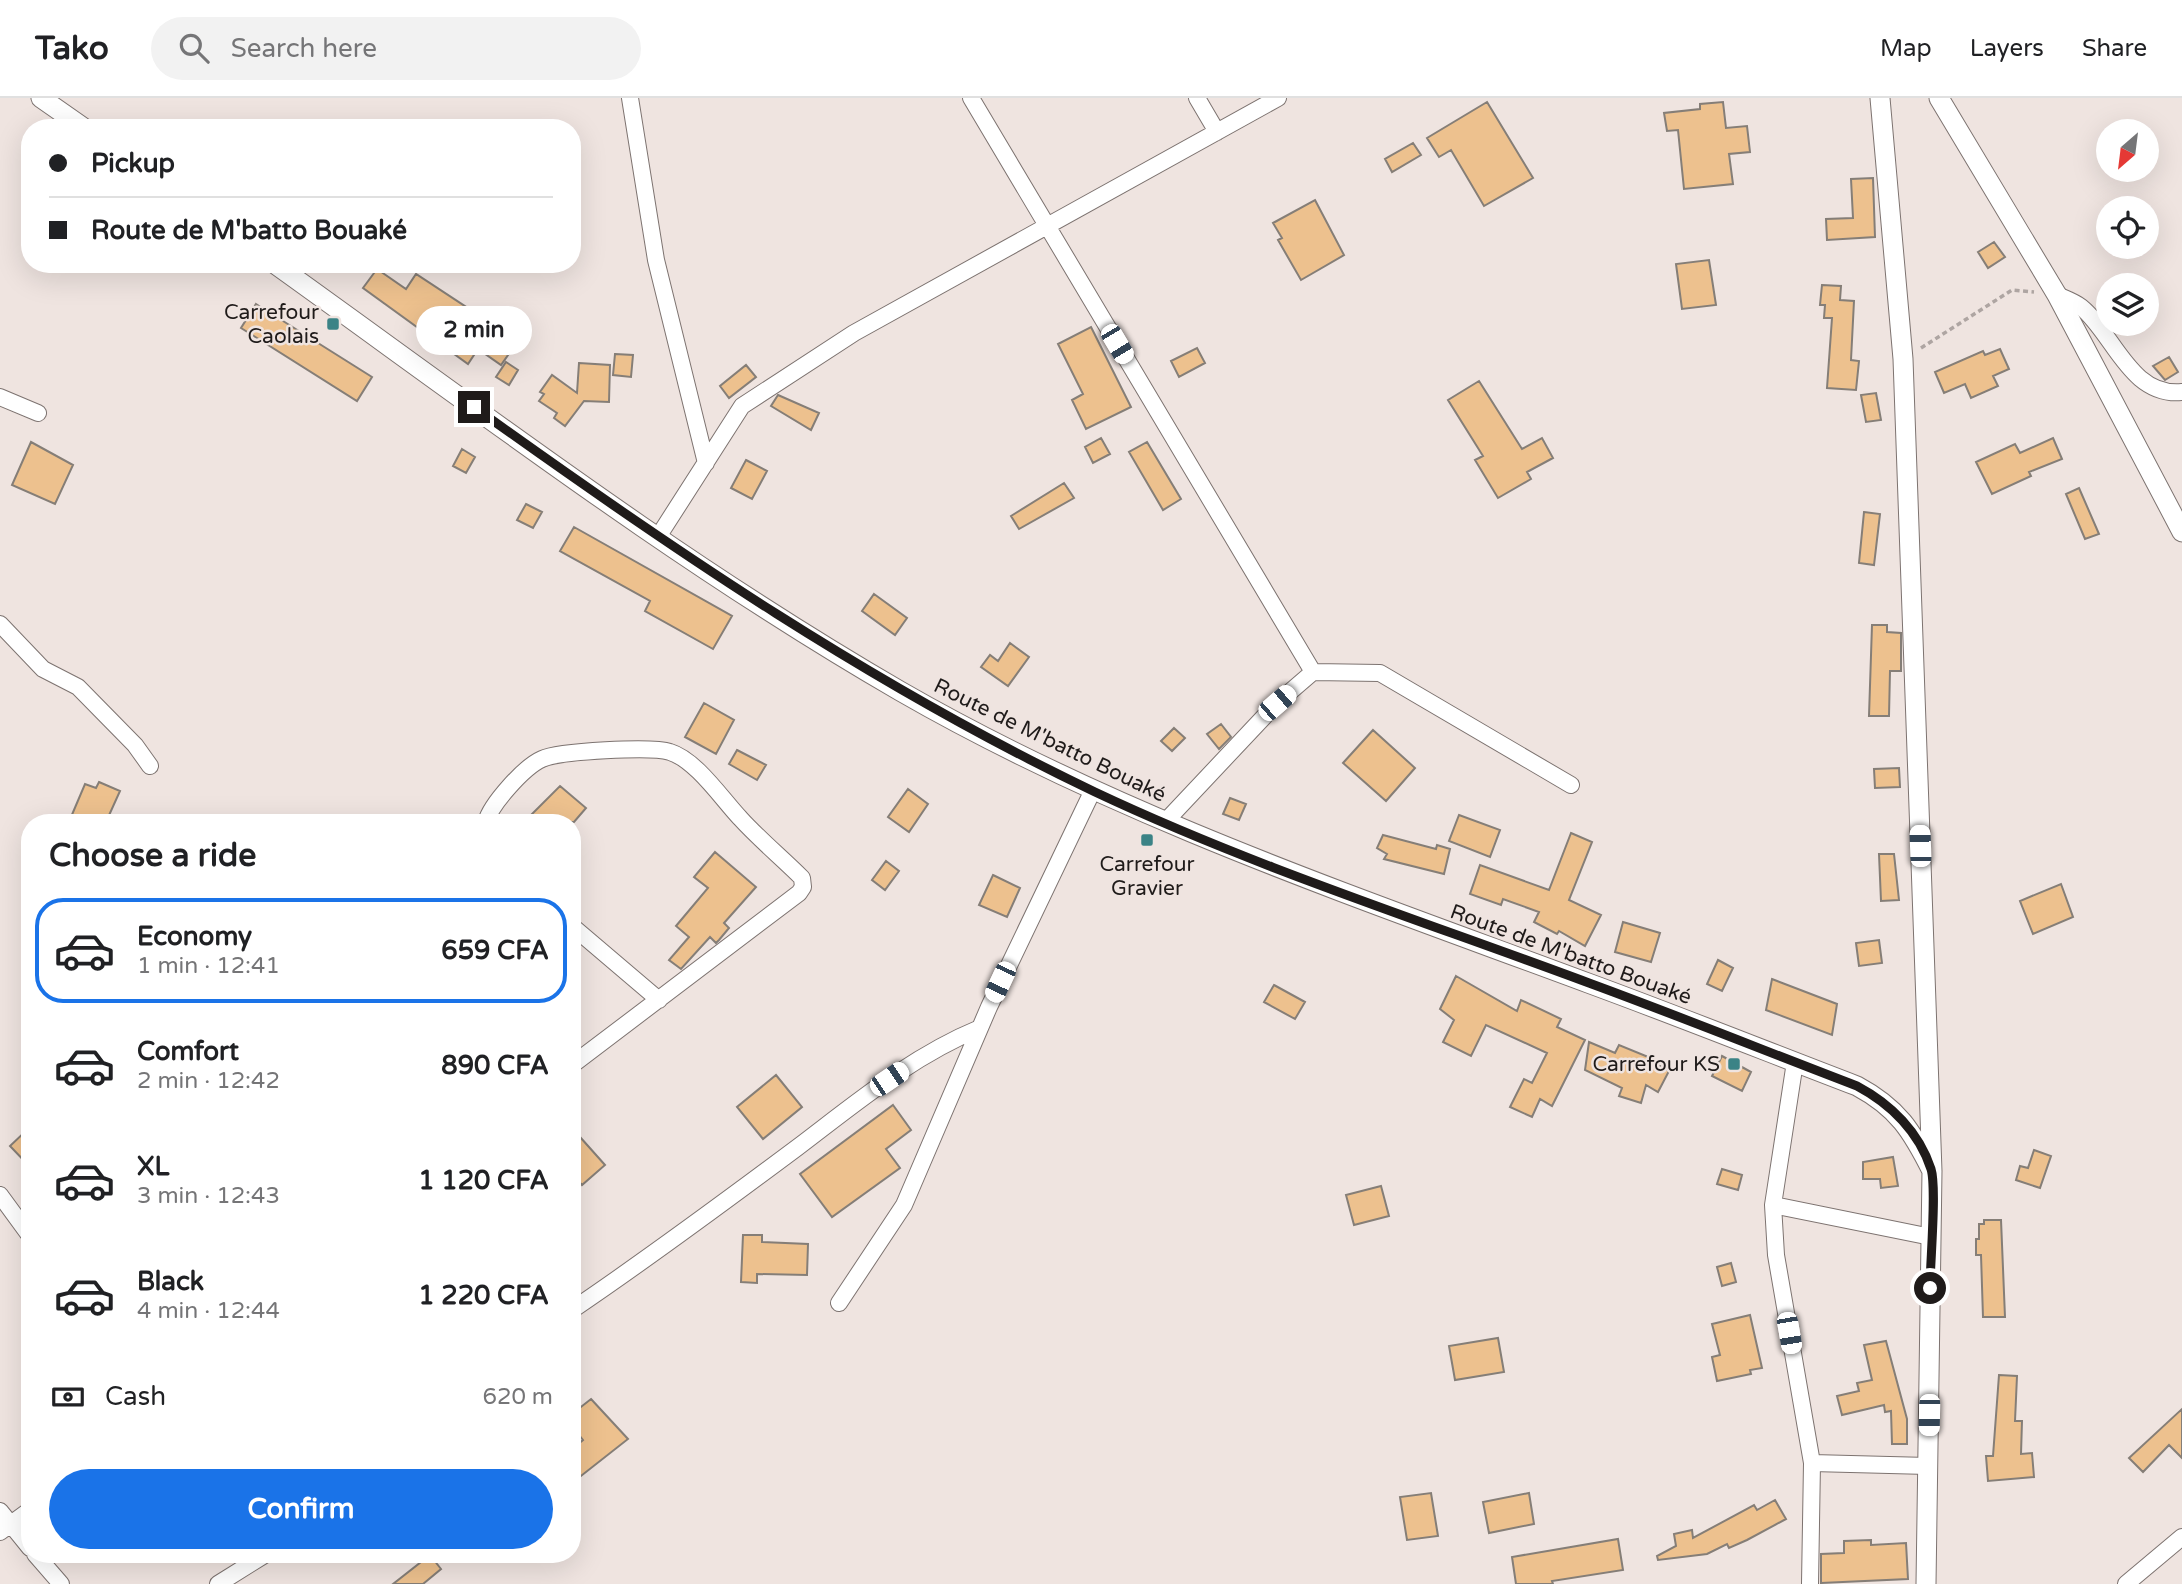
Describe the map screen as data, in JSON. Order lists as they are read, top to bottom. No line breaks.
{"streets":{"street":["Route de M'batto Bouaké"]},"places":{"transit":["Carrefour Caolais","Carrefour Gravier","Carrefour KS"]},"north":"bottom left","page":{"header":"Tako","search":"Search here","nav":["Map","Layers","Share"],"banner":["Pickup","Route de M'batto Bouaké"],"bubble":"2 min","heading":"Choose a ride","list":[{"name":"Economy","note":"1 min · 12:41","value":"659 CFA"},{"name":"Comfort","note":"2 min · 12:42","value":"890 CFA"},{"name":"XL","note":"3 min · 12:43","value":"1 120 CFA"},{"name":"Black","note":"4 min · 12:44","value":"1 220 CFA"}],"pay":["Cash","620 m"],"buttons":"Confirm"}}
